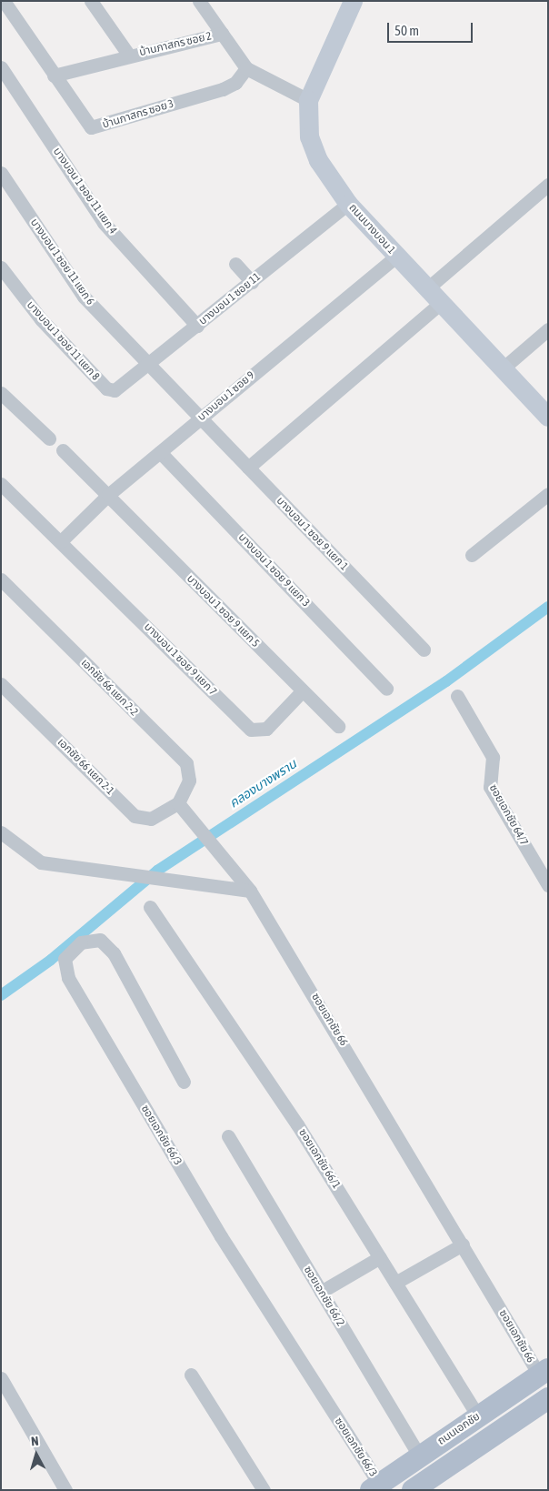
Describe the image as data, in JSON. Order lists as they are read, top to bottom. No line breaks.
{"streets":{"main road":["ถนนบางบอน 1","ถนนเอกชัย"],"street":["บ้านภาสกร ซอย 2","บ้านภาสกร ซอย 3","บางบอน 1 ซอย 11 แยก 4","บางบอน 1 ซอย 11 แยก 6","บางบอน 1 ซอย 11","บางบอน 1 ซอย 11 แยก 8","บางบอน 1 ซอย 9","บางบอน 1 ซอย 9 แยก 1","บางบอน 1 ซอย 9 แยก 3","บางบอน 1 ซอย 9 แยก 5","บางบอน 1 ซอย 9 แยก 7","เอกชัย 66 แยก 2-2","เอกชัย 66 แยก 2-1","ซอยเอกชัย 64/7","ซอยเอกชัย 66","ซอยเอกชัย 66/3","ซอยเอกชัย 66/1","ซอยเอกชัย 66/2"]},"crossings":[["บ้านภาสกร ซอย 2","บ้านภาสกร ซอย 3"],["บางบอน 1 ซอย 11 แยก 4","บางบอน 1 ซอย 11"],["ถนนบางบอน 1","บางบอน 1 ซอย 11"],["ถนนบางบอน 1","บางบอน 1 ซอย 9"],["บางบอน 1 ซอย 11 แยก 6","บางบอน 1 ซอย 11"],["บางบอน 1 ซอย 11 แยก 6","บางบอน 1 ซอย 9"],["บางบอน 1 ซอย 11 แยก 6","บางบอน 1 ซอย 9 แยก 1"],["บางบอน 1 ซอย 11","บางบอน 1 ซอย 11 แยก 8"],["บางบอน 1 ซอย 9","บางบอน 1 ซอย 9 แยก 1"],["บางบอน 1 ซอย 9","บางบอน 1 ซอย 9 แยก 3"],["บางบอน 1 ซอย 9","บางบอน 1 ซอย 9 แยก 5"],["บางบอน 1 ซอย 9","บางบอน 1 ซอย 9 แยก 7"],["บางบอน 1 ซอย 9 แยก 5","บางบอน 1 ซอย 9 แยก 7"],["เอกชัย 66 แยก 2-2","เอกชัย 66 แยก 2-1"],["เอกชัย 66 แยก 2-2","ซอยเอกชัย 66"],["เอกชัย 66 แยก 2-1","ซอยเอกชัย 66"],["ซอยเอกชัย 66","ถนนเอกชัย"],["ซอยเอกชัย 66/3","ถนนเอกชัย"],["ซอยเอกชัย 66/1","ถนนเอกชัย"],["ซอยเอกชัย 66/2","ถนนเอกชัย"]],"water":["คลองบางพราน"],"scale_bar":"50 m","north":"top"}
